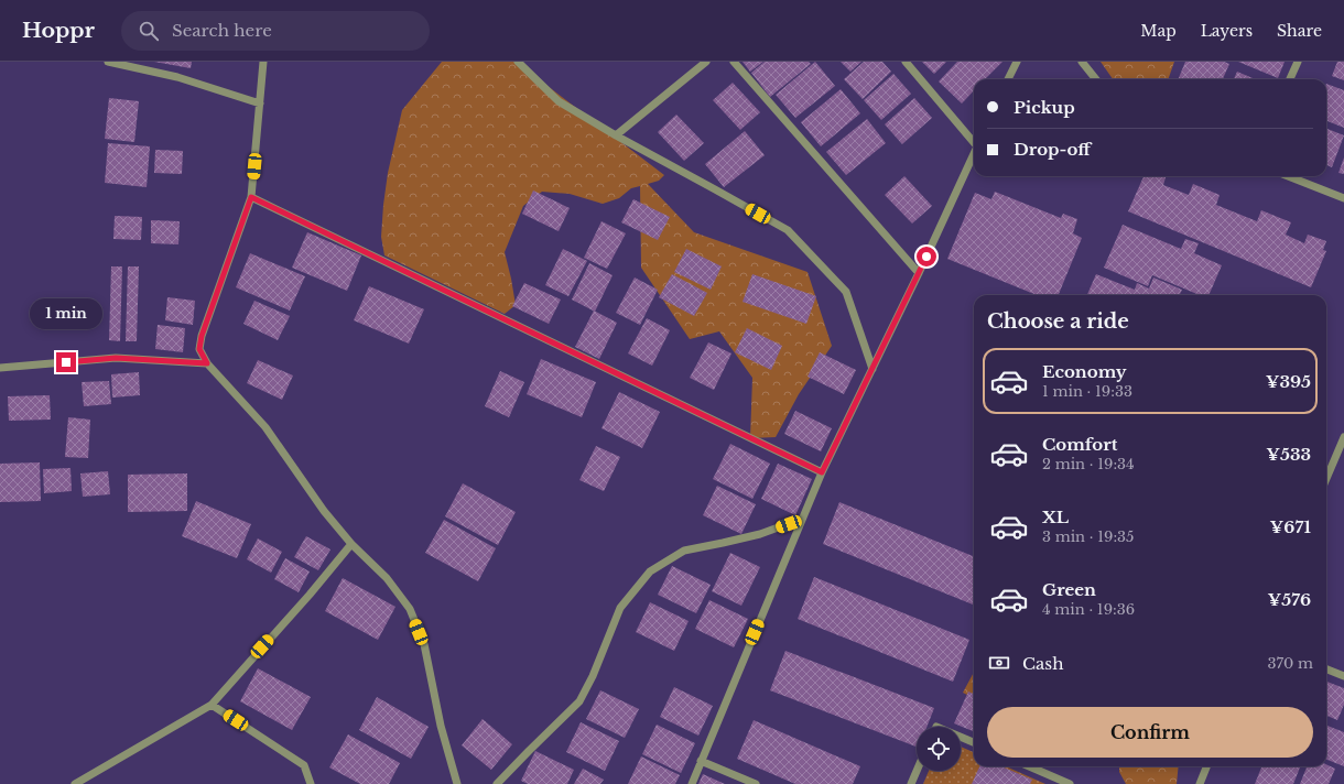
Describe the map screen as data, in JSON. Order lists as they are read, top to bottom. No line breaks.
{"page":{"header":"Hoppr","search":"Search here","nav":["Map","Layers","Share"],"banner":["Pickup","Drop-off"],"heading":"Choose a ride","bubble":"1 min","list":[{"name":"Economy","note":"1 min · 19:33","value":"¥395"},{"name":"Comfort","note":"2 min · 19:34","value":"¥533"},{"name":"XL","note":"3 min · 19:35","value":"¥671"},{"name":"Green","note":"4 min · 19:36","value":"¥576"}],"pay":["Cash","370 m"],"buttons":"Confirm"}}
